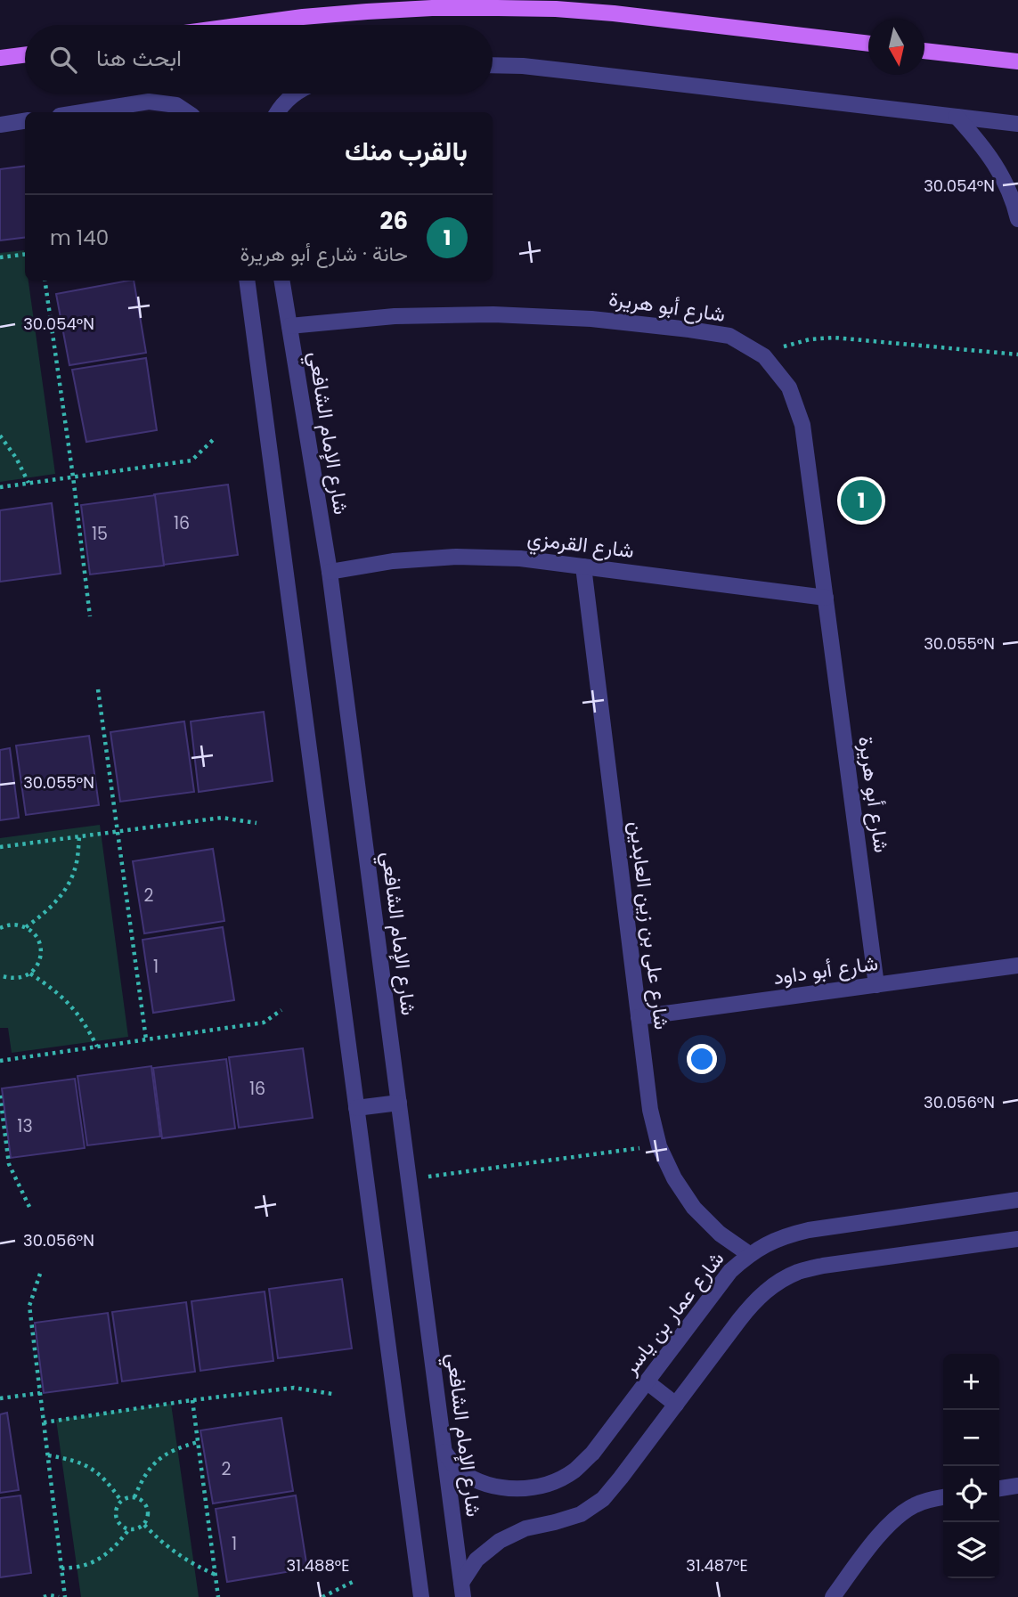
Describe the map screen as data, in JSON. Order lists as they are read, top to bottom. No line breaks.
{"streets":{"street":["شارع أبو هريرة","شارع الإمام الشافعي","شارع القرمزي","شارع على بن زين العابدين","شارع أبو داود","شارع عمار بن ياسر"]},"crossings":[["شارع أبو هريرة","شارع الإمام الشافعي"],["شارع أبو هريرة","شارع القرمزي"],["شارع أبو هريرة","شارع أبو داود"],["شارع الإمام الشافعي","شارع القرمزي"],["شارع الإمام الشافعي","شارع عمار بن ياسر"],["شارع القرمزي","شارع على بن زين العابدين"],["شارع على بن زين العابدين","شارع أبو داود"],["شارع على بن زين العابدين","شارع عمار بن ياسر"]],"house_numbers":["16","15","2","1","16","13","2","1"],"north":"bottom","page":{"search":"ابحث هنا","heading":"بالقرب منك","list":[{"mark":"1","name":"26","note":"حانة · شارع أبو هريرة","value":"140 m"}],"pins":"1","map_buttons":["+","−"]},"coordinates":["30.054°N","30.055°N","30.056°N","31.488°E","31.487°E"]}
